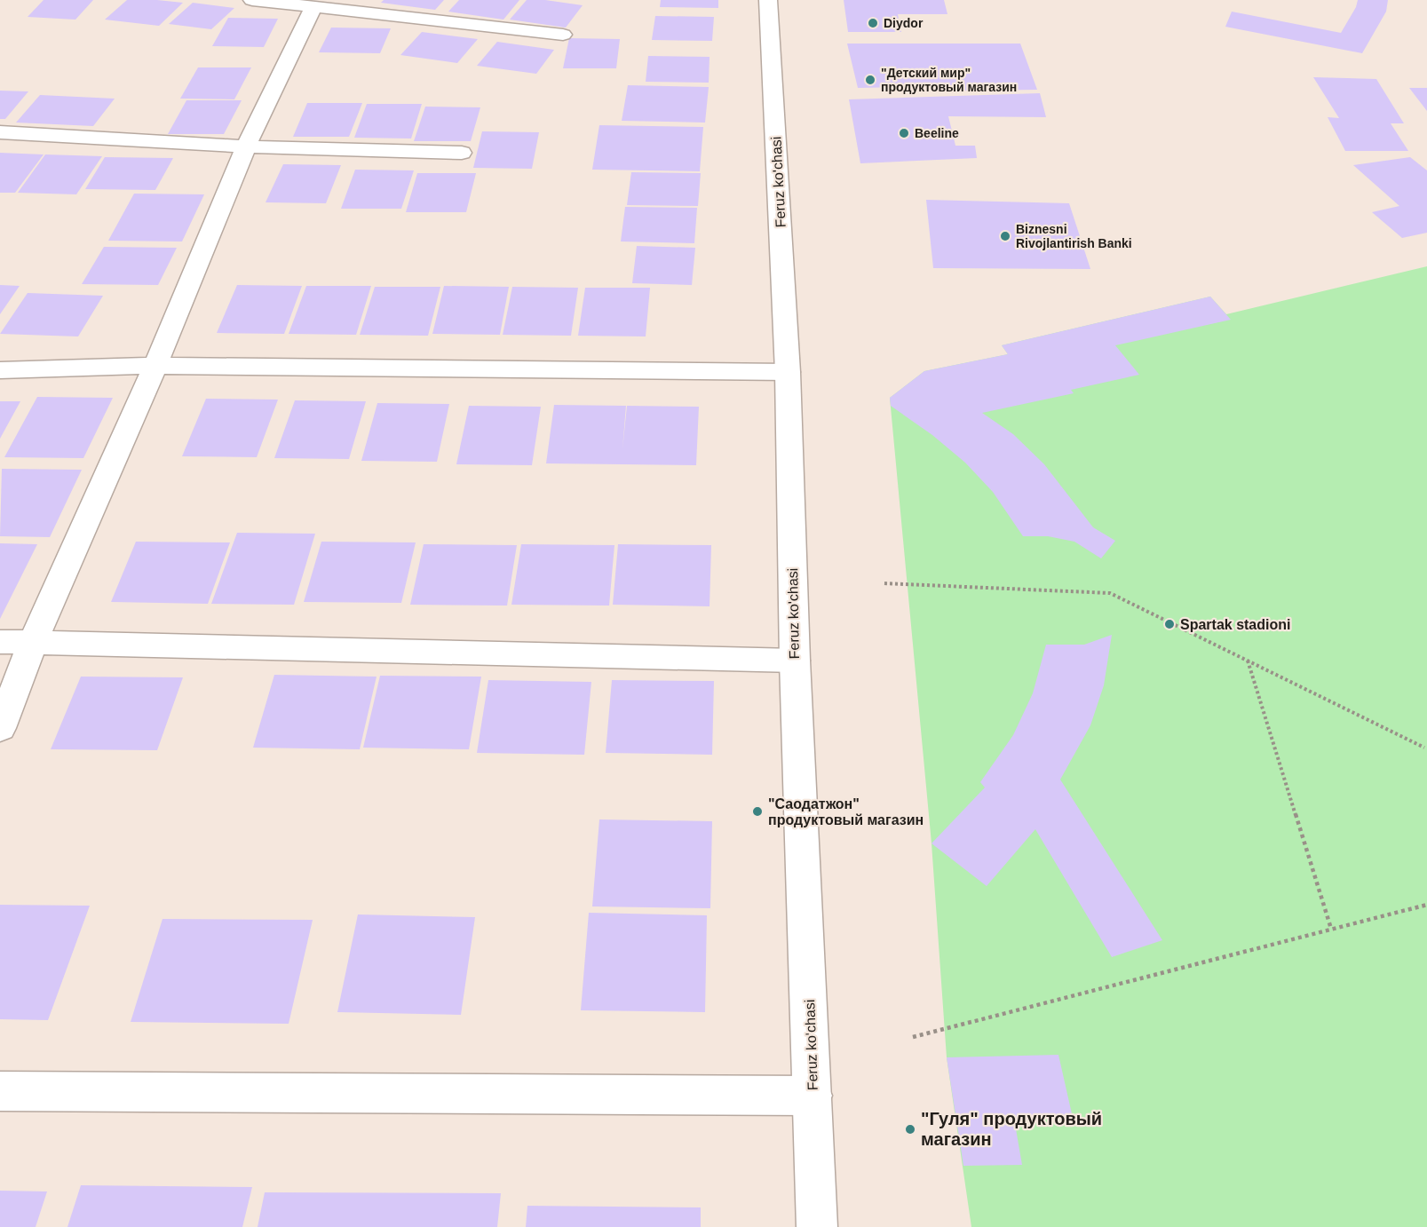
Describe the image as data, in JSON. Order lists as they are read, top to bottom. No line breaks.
{"streets":{"street":["Feruz ko'chasi"]},"places":["Diydor","\"Детский мир\" продуктовый магазин","Beeline","Biznesni Rivojlantirish Banki","Spartak stadioni","\"Саодатжон\" продуктовый магазин","\"Гуля\" продуктовый магазин"]}
